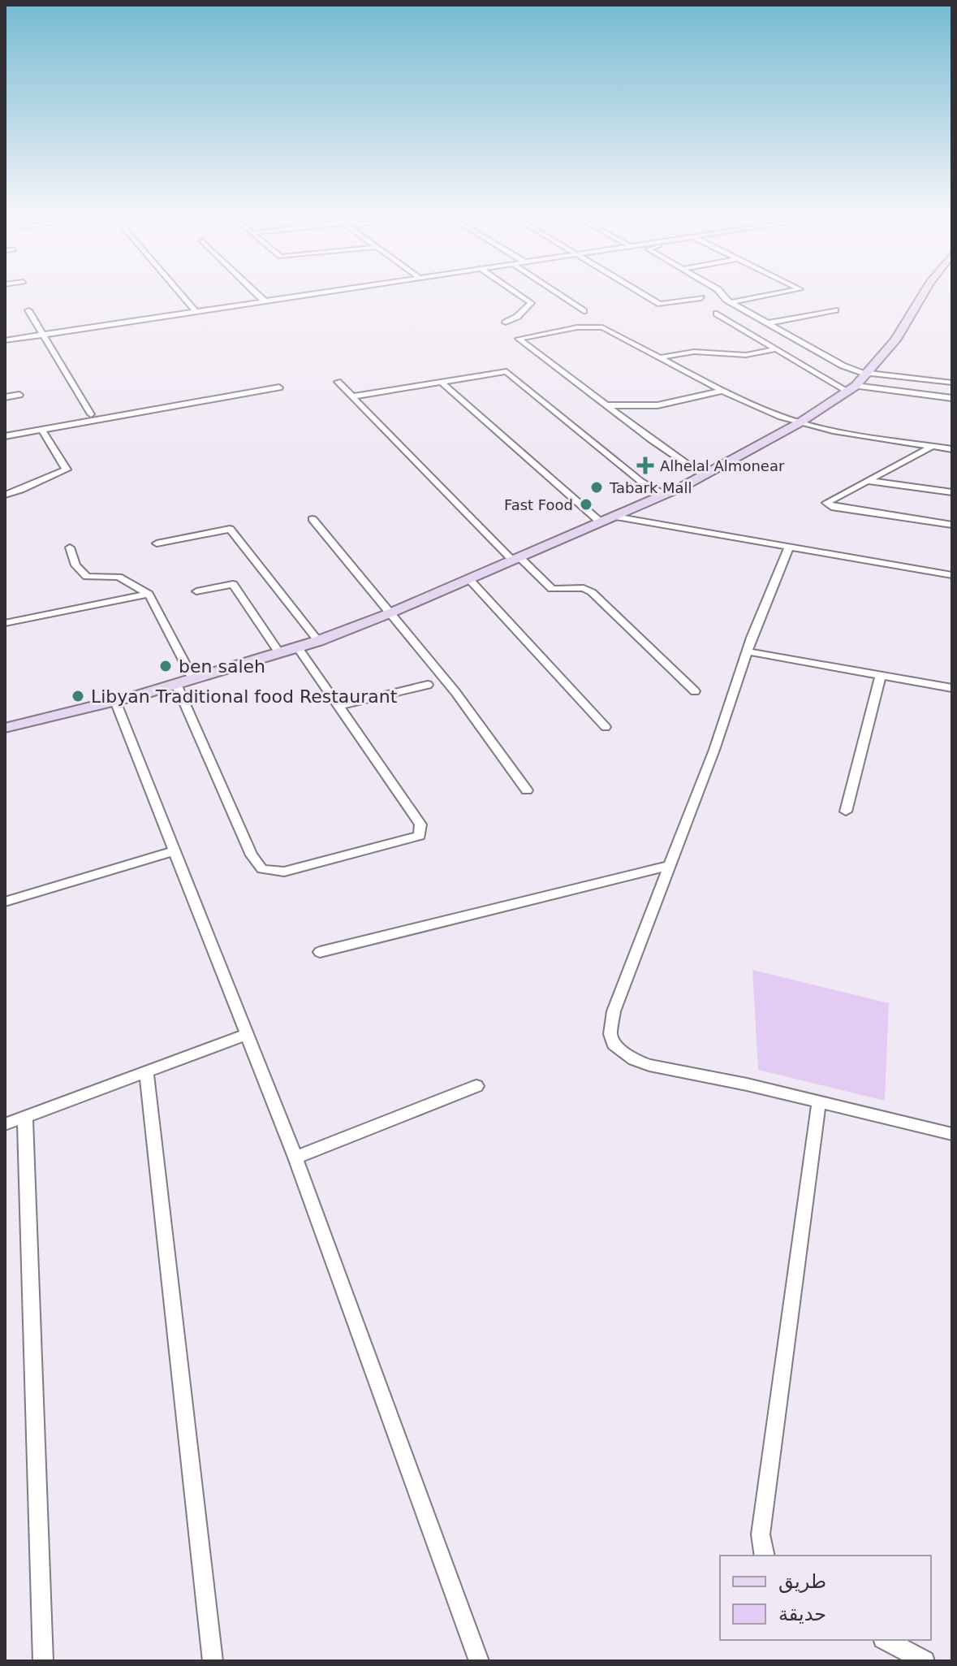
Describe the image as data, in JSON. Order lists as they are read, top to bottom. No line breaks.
{"places":{"health":["Alhelal Almonear"],"other":["Tabark Mall","Fast Food","ben saleh","Libyan Traditional food Restaurant"]},"legend":["طريق","حديقة"]}
